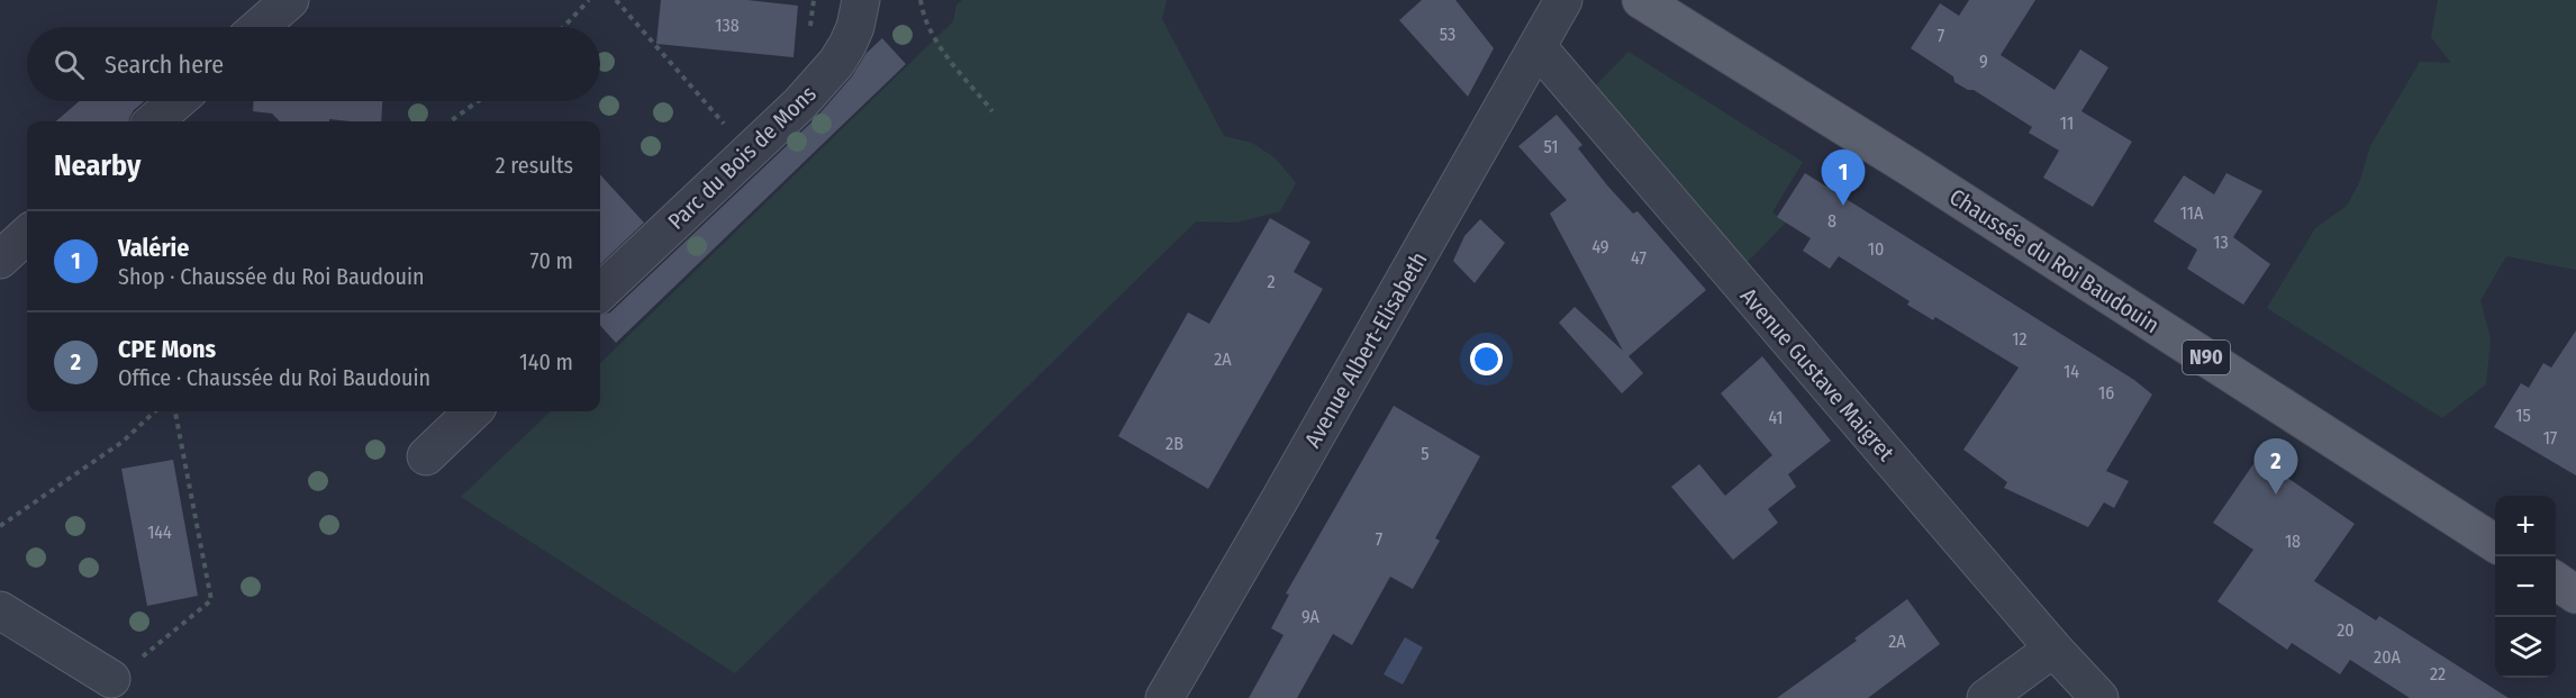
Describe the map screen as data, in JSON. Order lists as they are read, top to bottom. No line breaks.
{"streets":{"main road":["Chaussée du Roi Baudouin","N90"],"street":["Parc du Bois de Mons","Avenue Albert-Elisabeth","Avenue Gustave Maigret"]},"crossings":[["Avenue Albert-Elisabeth","Avenue Gustave Maigret"]],"house_numbers":["138","53","7","9","11","51","11A","8","13","49","10","47","2","12","2A","14","16","15","41","17","2B","5","144","7","18","9A","20","2A","20A","22"],"page":{"search":"Search here","heading":["Nearby","2 results"],"pins":["1","2"],"list":[{"mark":"1","name":"Valérie","note":"Shop · Chaussée du Roi Baudouin","value":"70 m"},{"mark":"2","name":"CPE Mons","note":"Office · Chaussée du Roi Baudouin","value":"140 m"}],"map_buttons":["+","−"]}}
